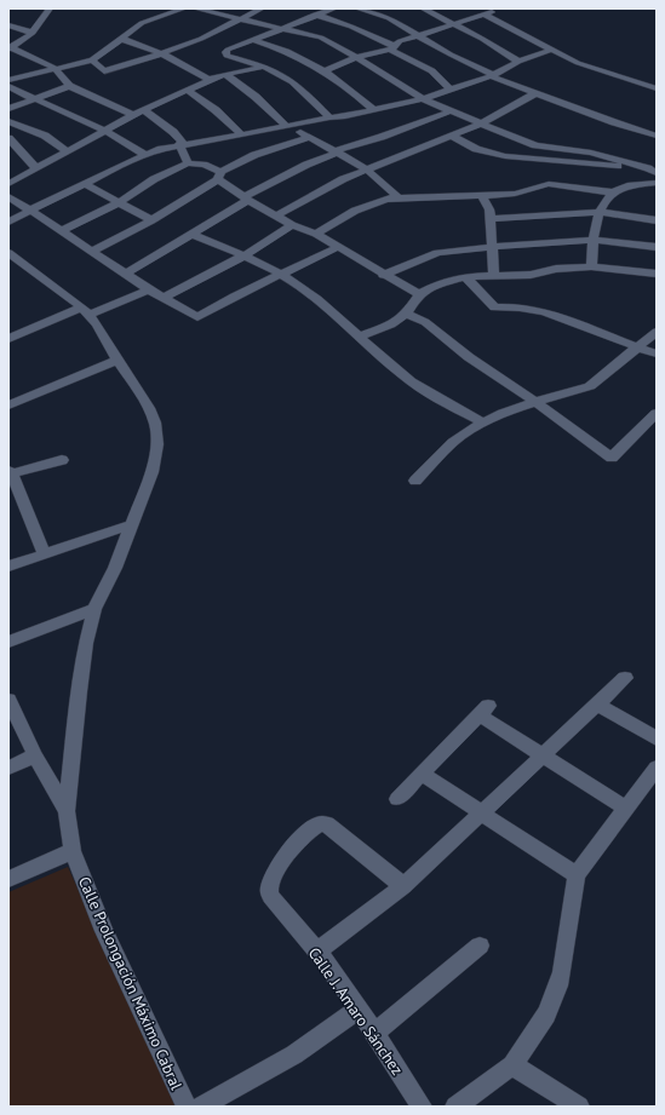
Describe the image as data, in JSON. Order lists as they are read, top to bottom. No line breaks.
{"streets":{"street":["Calle Prolongación Máximo Cabral","Calle J. Amaro Sánchez"]}}
